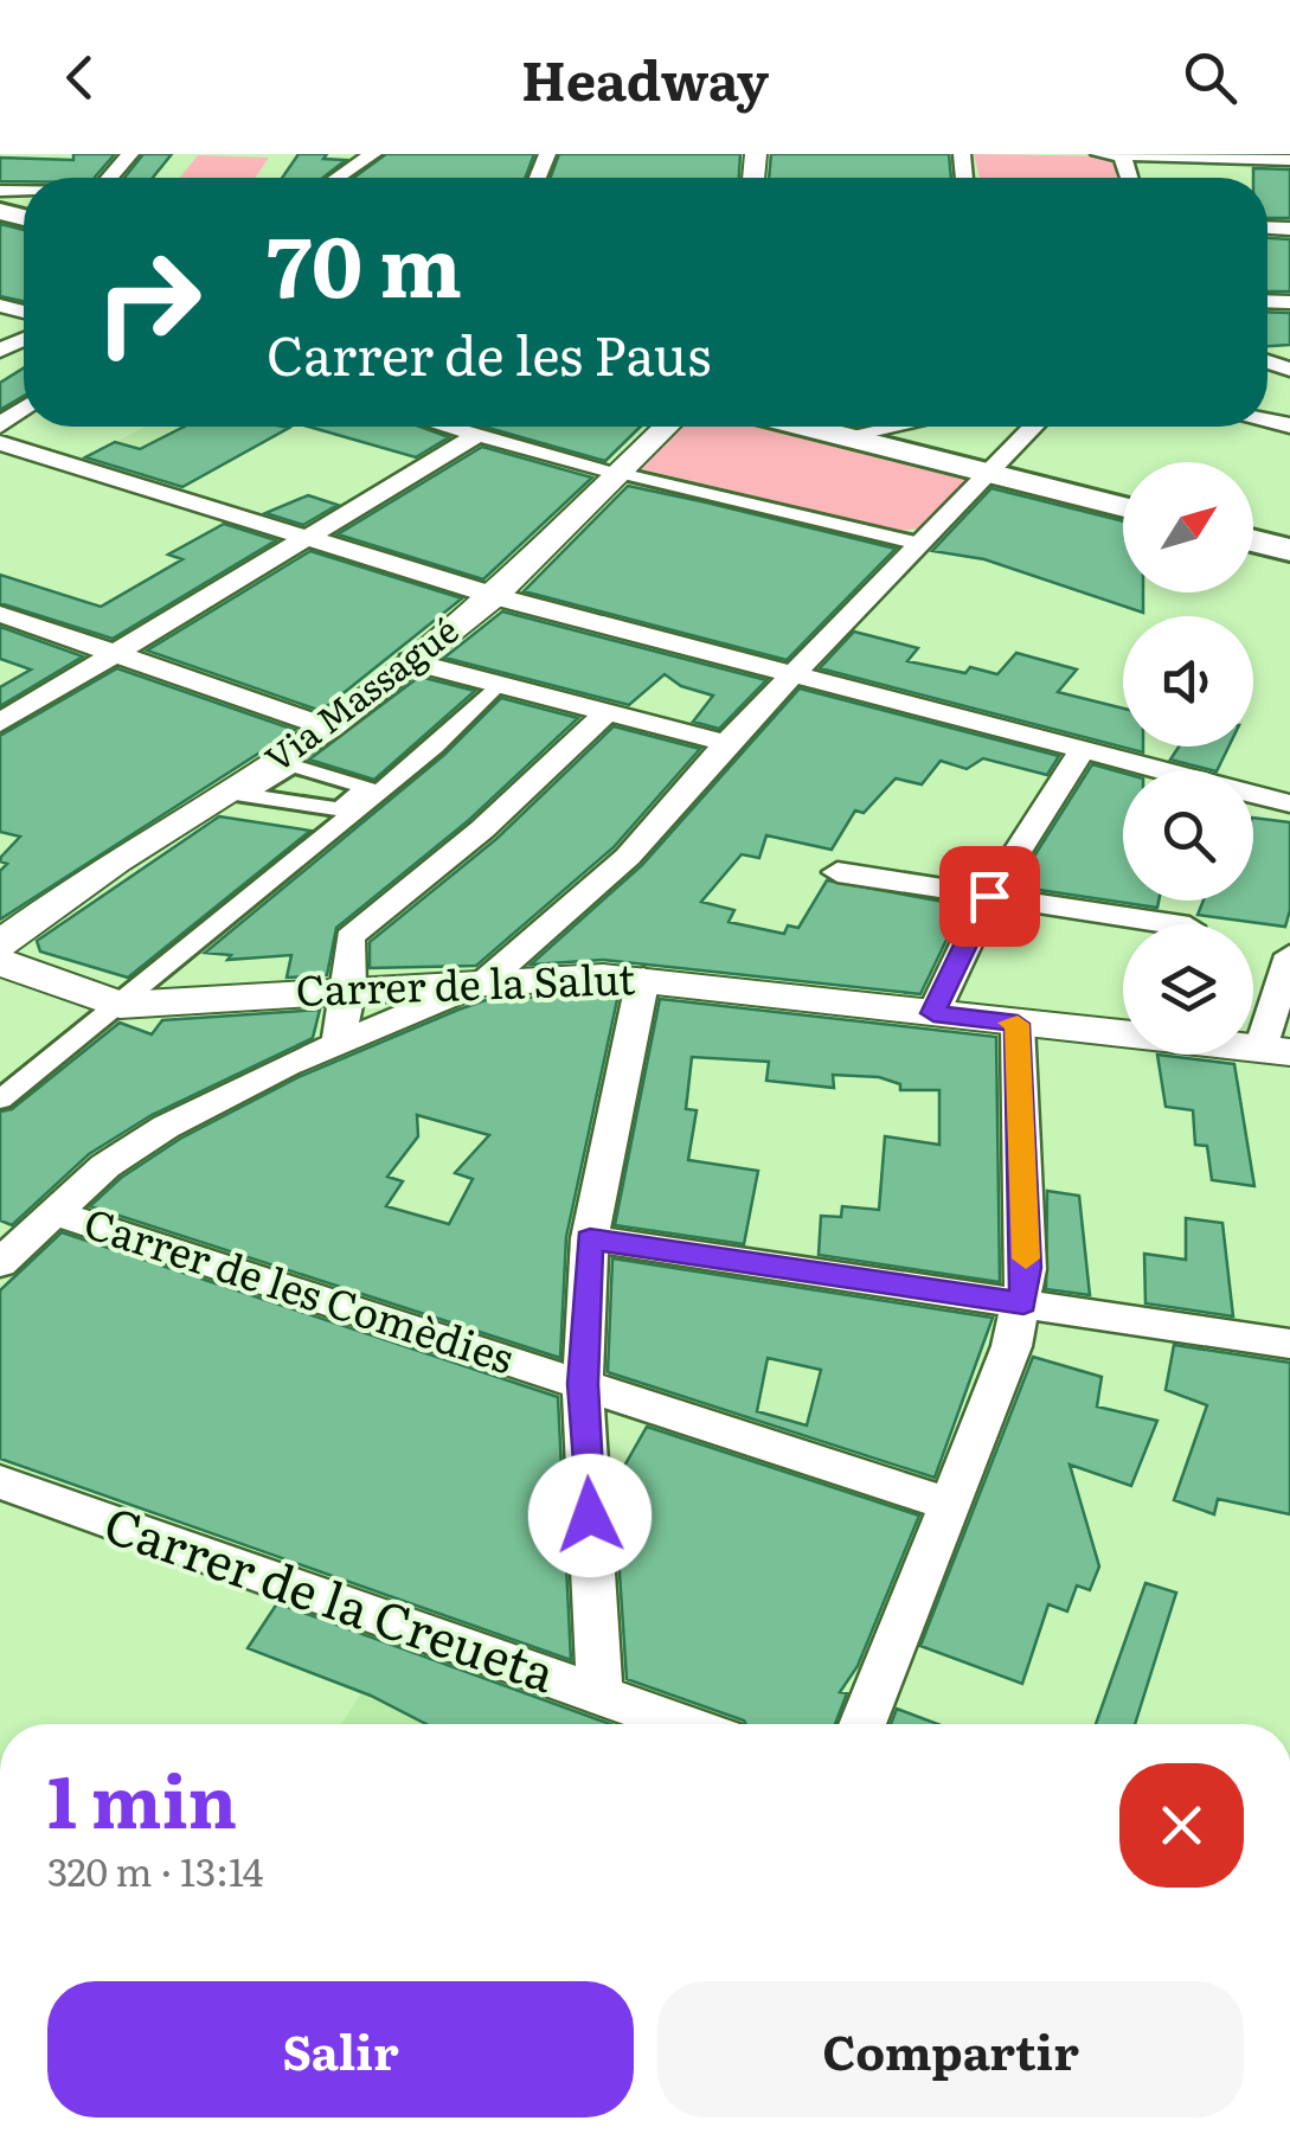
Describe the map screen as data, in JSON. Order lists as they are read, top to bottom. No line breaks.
{"streets":{"street":["Via Massagué","Carrer de la Salut","Carrer de les Comèdies","Carrer de la Creueta"]},"crossings":[["Via Massagué","Carrer de la Salut"]],"north":"top right","page":{"header":"Headway","turn":["70 m","Carrer de les Paus"],"heading":["1 min","320 m · 13:14"],"buttons":["Salir","Compartir"]}}
